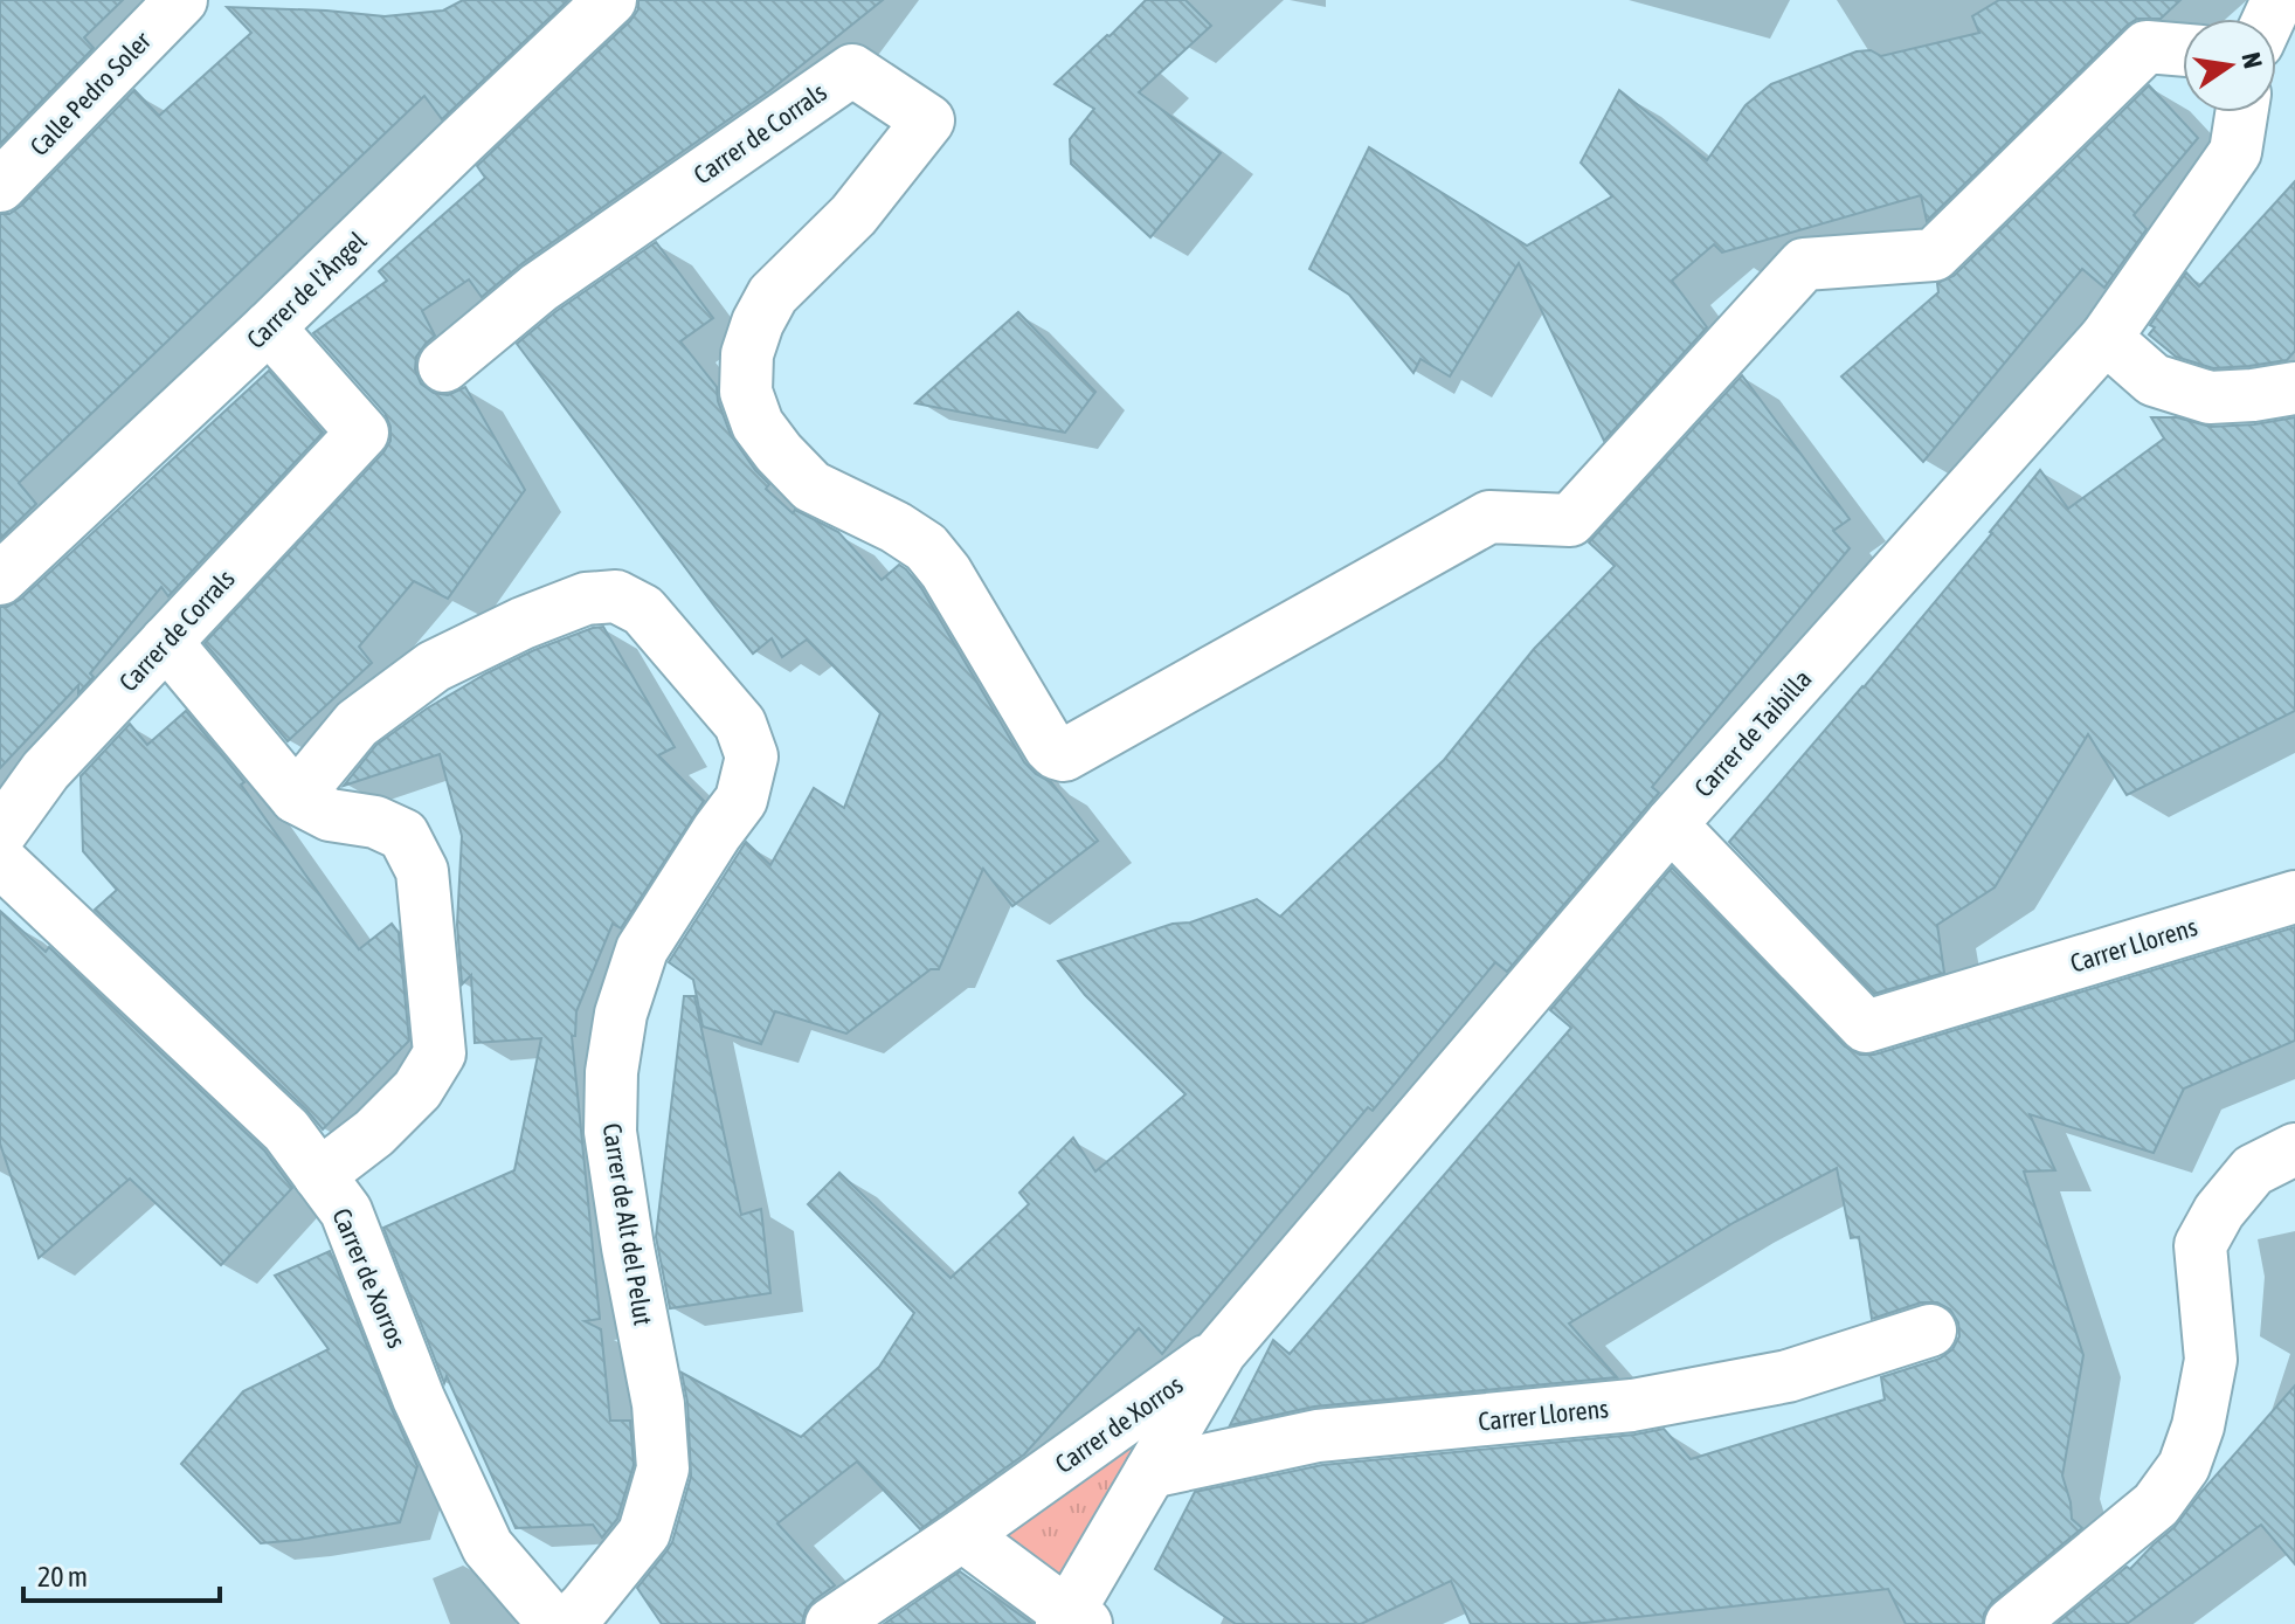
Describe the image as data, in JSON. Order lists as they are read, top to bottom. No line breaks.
{"streets":{"street":["Calle Pedro Soler","Carrer de Corrals","Carrer de l'Àngel","Carrer de Taibilla","Carrer Llorens","Carrer de Alt del Pelut","Carrer de Xorros"]},"crossings":[["Carrer de Corrals","Carrer de l'Àngel"],["Carrer de Taibilla","Carrer Llorens"],["Carrer de Taibilla","Carrer de Xorros"]],"scale_bar":"20 m","north":"right"}
